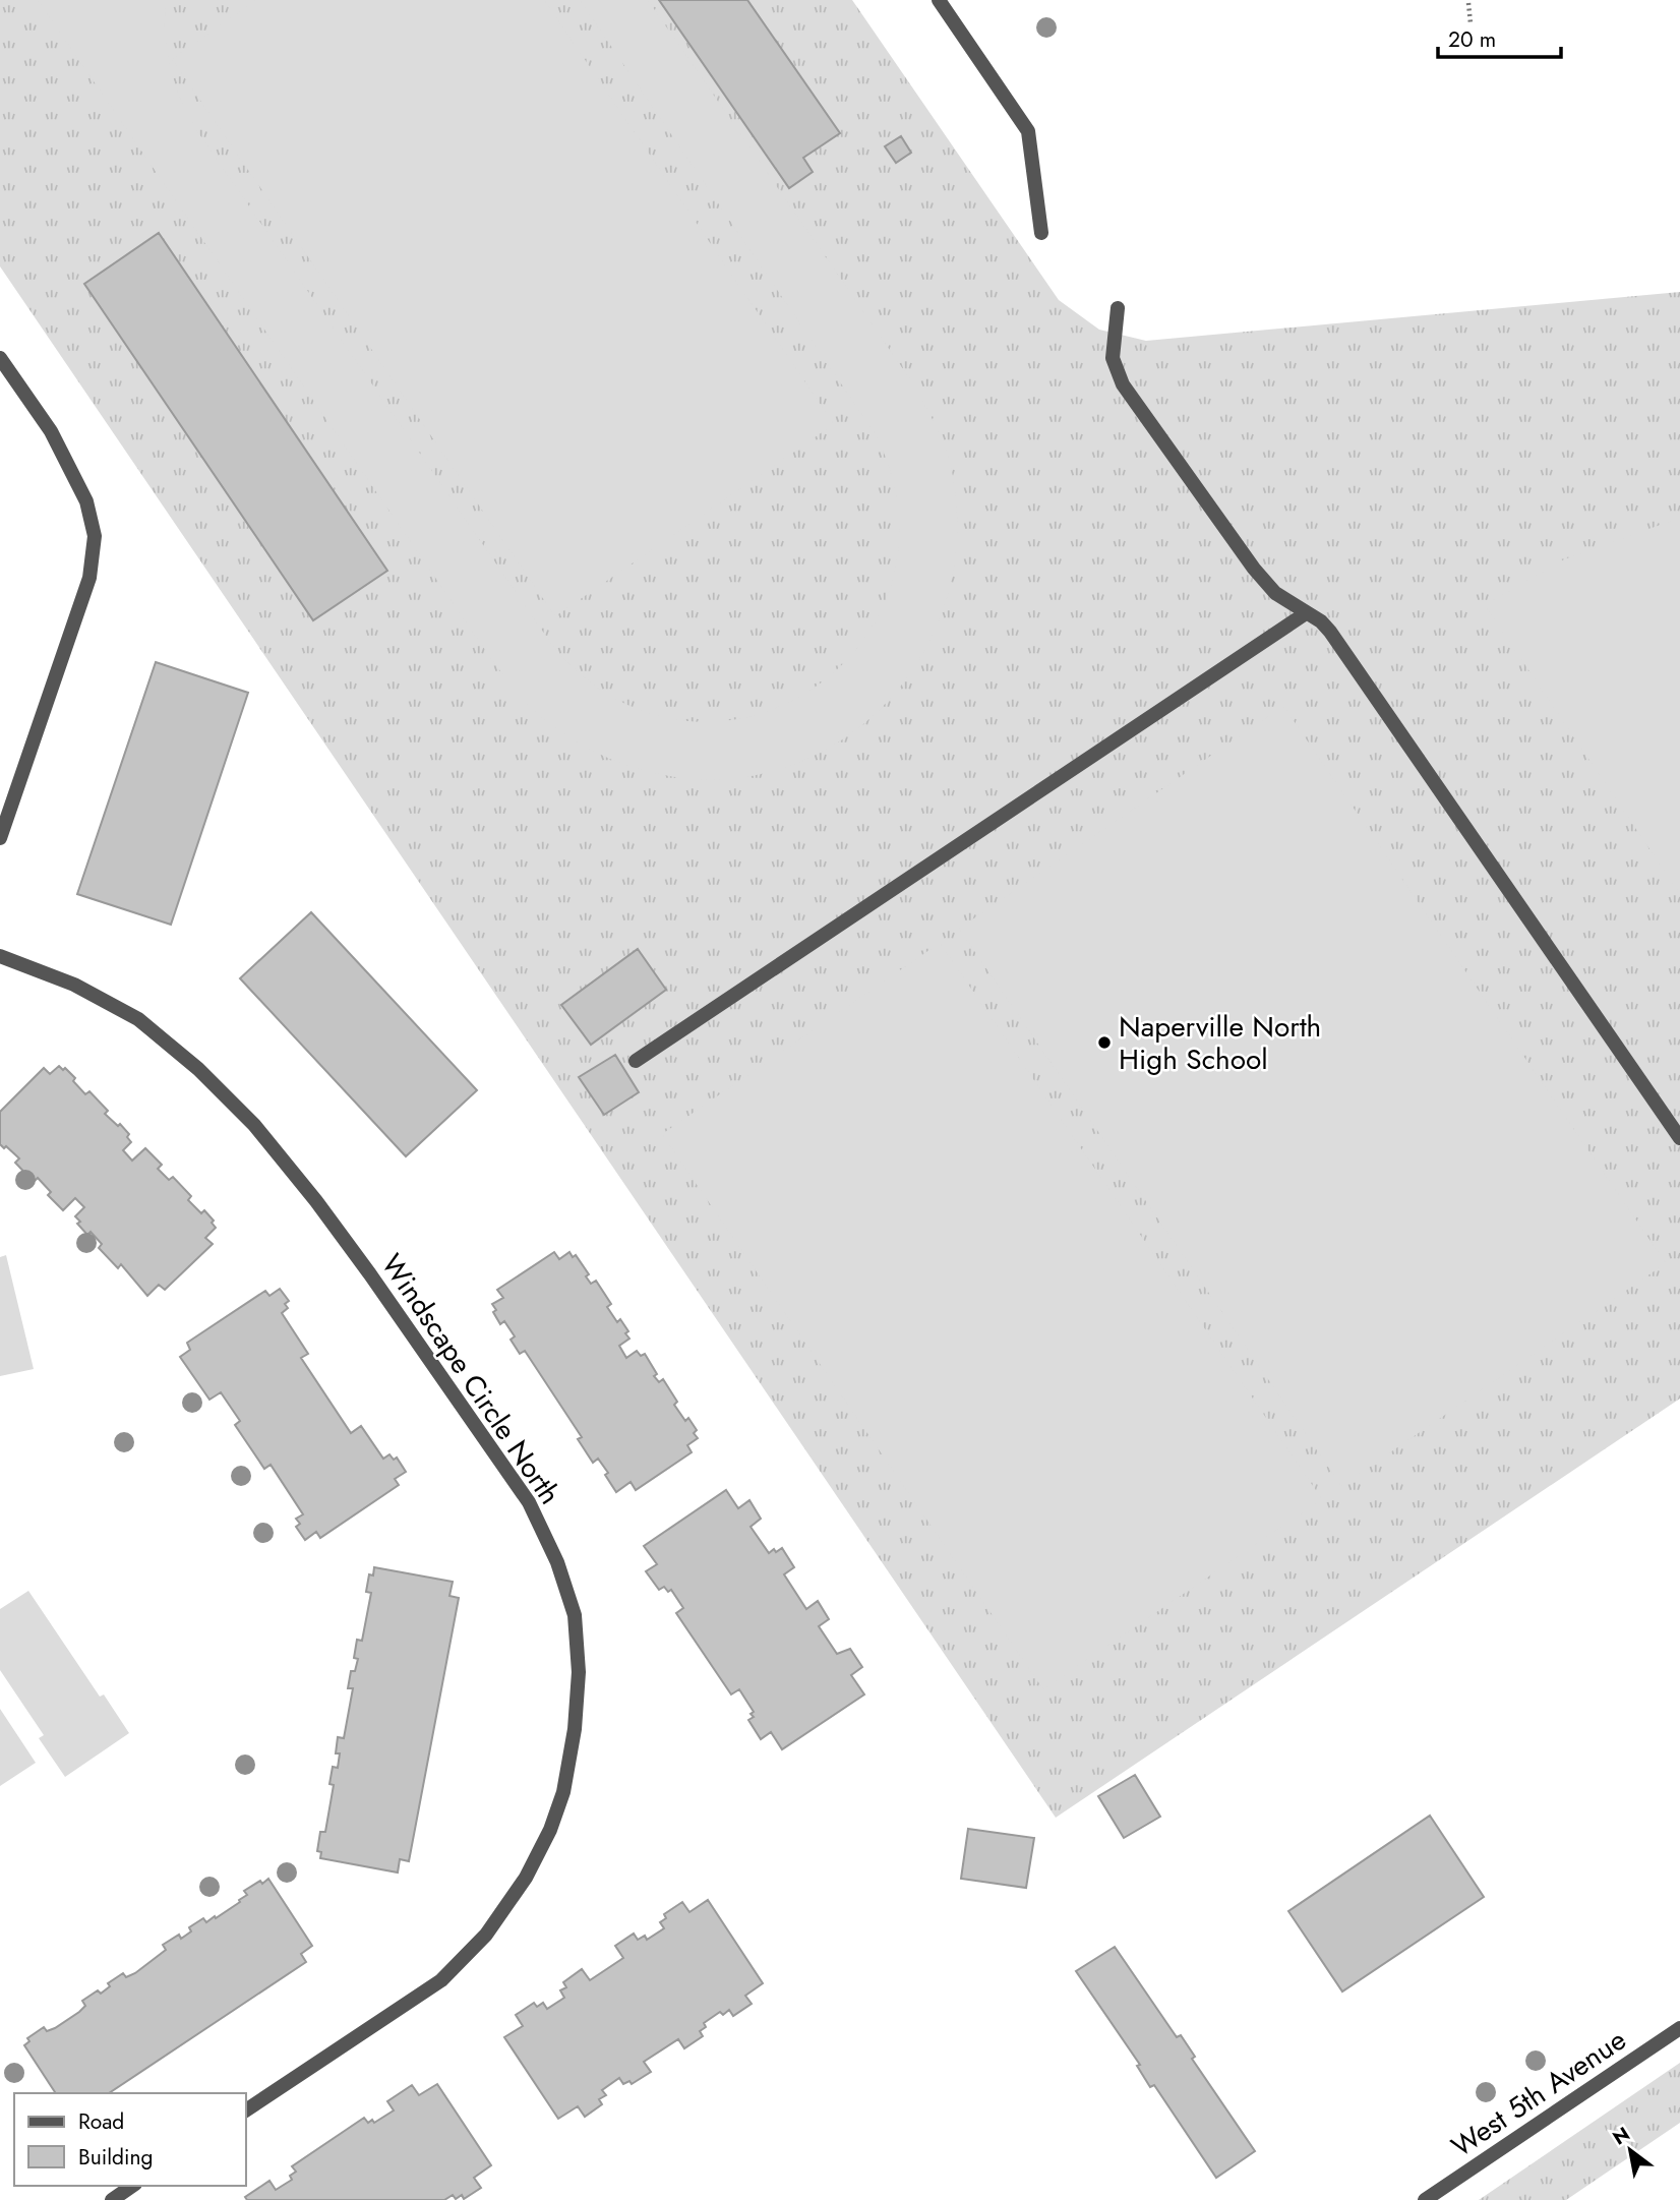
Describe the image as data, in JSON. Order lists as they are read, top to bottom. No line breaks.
{"streets":{"street":["Windscape Circle North","West 5th Avenue"]},"places":["Naperville North High School"],"legend":["Road","Building"],"scale_bar":"20 m","north":"top left"}
